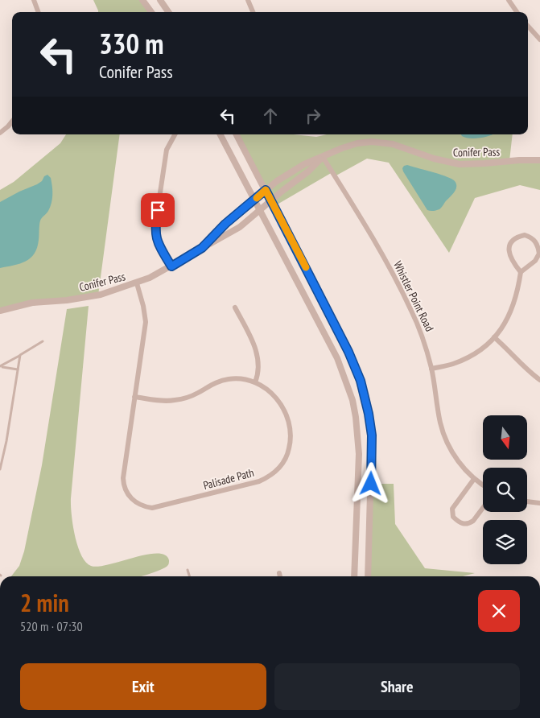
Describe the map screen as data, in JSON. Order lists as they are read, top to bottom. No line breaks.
{"streets":{"street":["Conifer Pass","Whistler Point Road","Palisade Path"]},"crossings":[["Conifer Pass","Whistler Point Road"],["Conifer Pass","Palisade Path"]],"north":"bottom","page":{"turn":["330 m","Conifer Pass"],"heading":["2 min","520 m · 07:30"],"buttons":["Exit","Share"]}}
